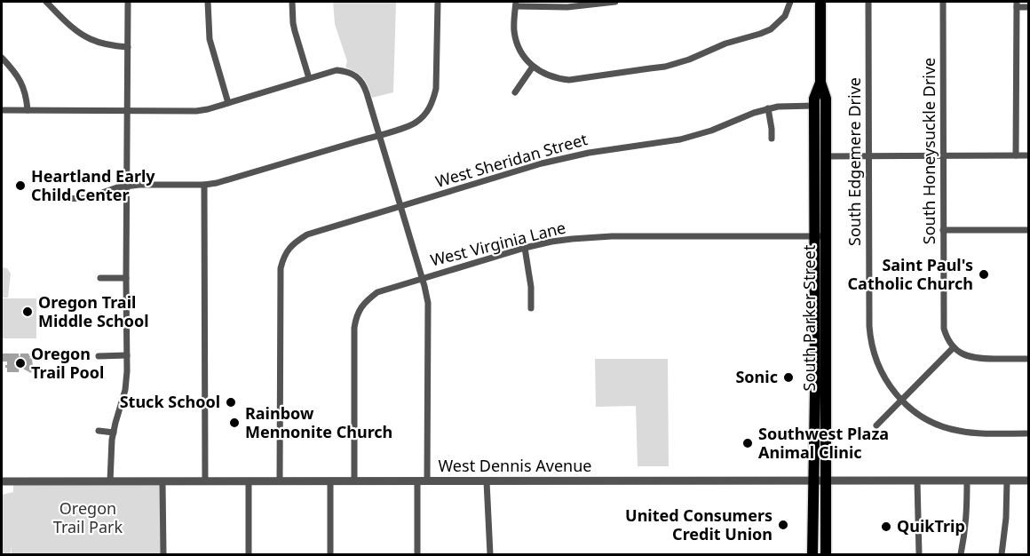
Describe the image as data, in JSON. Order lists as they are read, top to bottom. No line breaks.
{"streets":{"highway":["South Parker Street"],"street":["South Honeysuckle Drive","West Sheridan Street","South Edgemere Drive","West Virginia Lane","West Dennis Avenue"]},"crossings":[["West Sheridan Street","South Parker Street"],["West Sheridan Street","West Dennis Avenue"],["West Virginia Lane","South Parker Street"],["West Virginia Lane","West Dennis Avenue"],["South Parker Street","West Dennis Avenue"]],"parks":["Oregon Trail Park"],"places":["Heartland Early Child Center","Saint Paul's Catholic Church","Oregon Trail Middle School","Oregon Trail Pool","Sonic","Stuck School","Rainbow Mennonite Church","Southwest Plaza Animal Clinic","United Consumers Credit Union","QuikTrip"]}
